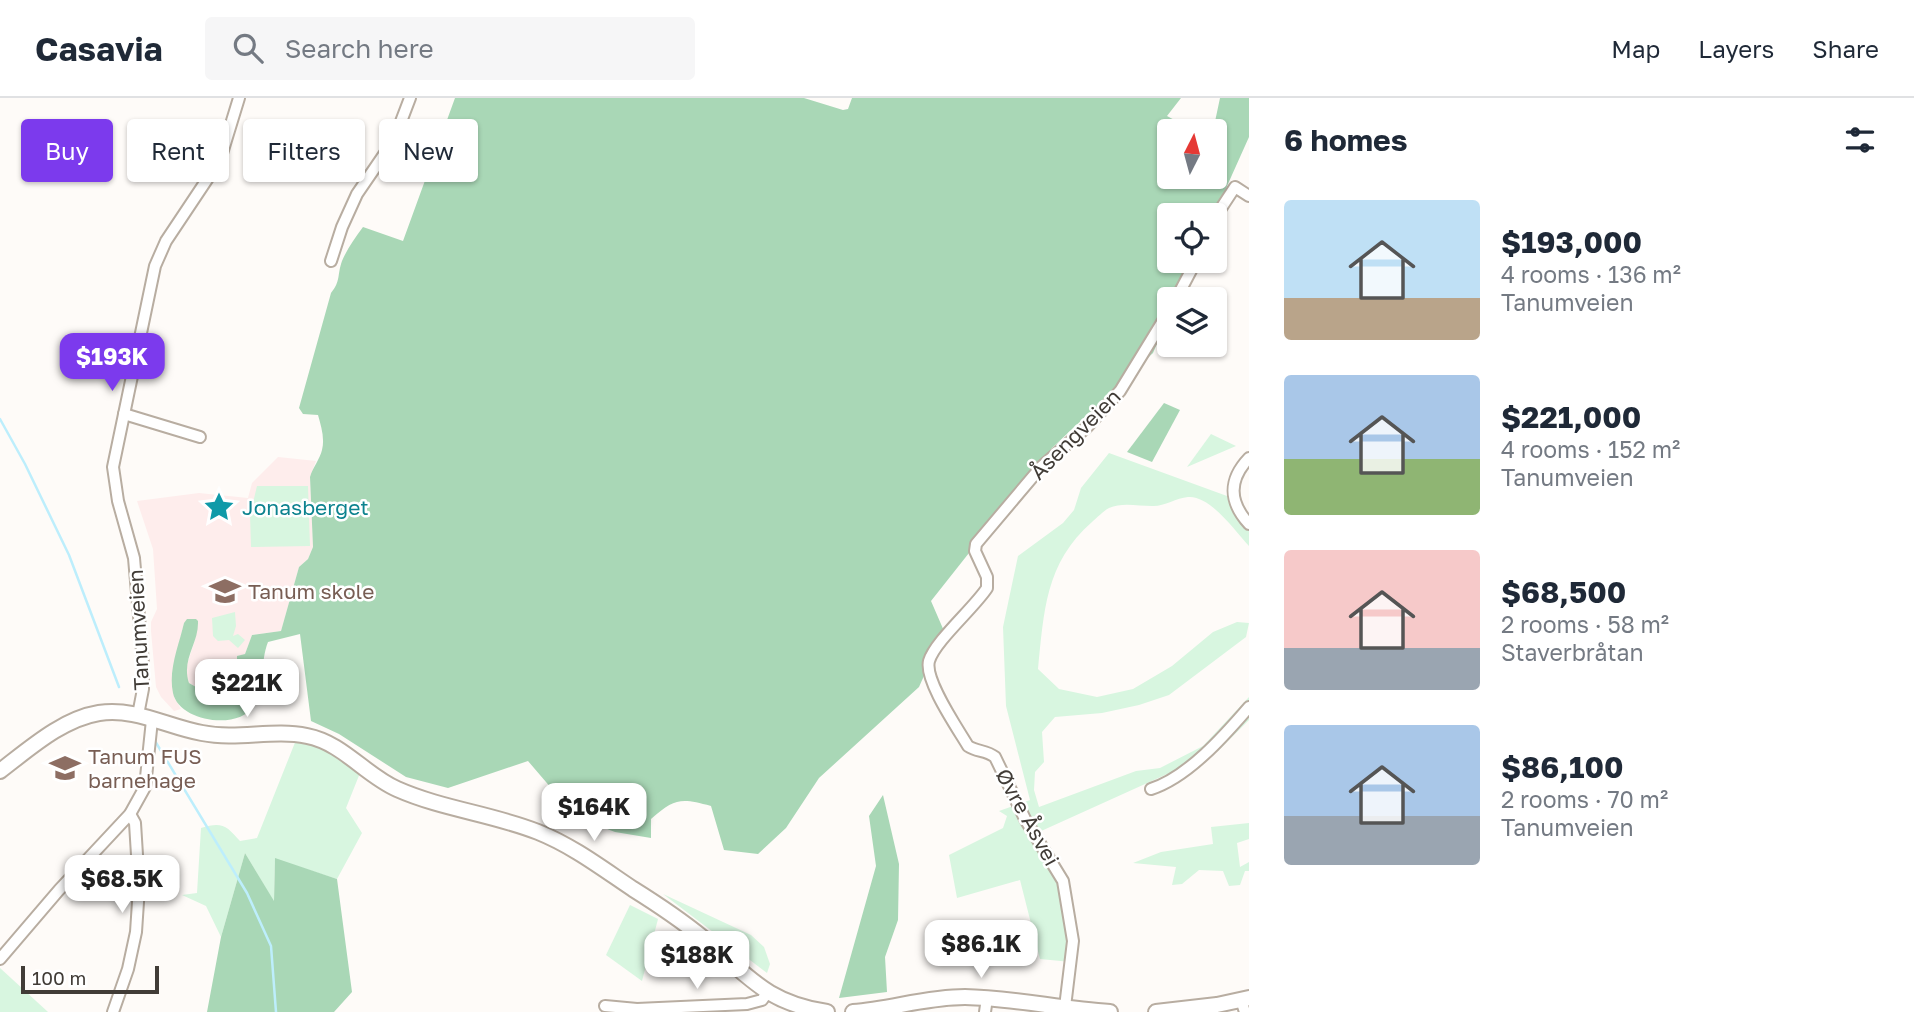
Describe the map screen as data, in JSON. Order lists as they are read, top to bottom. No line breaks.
{"streets":{"main road":["Tanumveien"],"street":["Åsengveien","Øvre Åsvei"]},"crossings":[["Åsengveien","Øvre Åsvei"]],"places":{"place":["Jonasberget"],"school or university":["Tanum skole","Tanum FUS barnehage"]},"scale_bar":"100 m","north":"top","page":{"header":"Casavia","search":"Search here","nav":["Map","Layers","Share"],"heading":"6 homes","chip":["Buy","Rent","Filters","New"],"list":[{"name":"$193,000","note":"4 rooms · 136 m² · Tanumveien"},{"name":"$221,000","note":"4 rooms · 152 m² · Tanumveien"},{"name":"$68,500","note":"2 rooms · 58 m² · Staverbråtan"},{"name":"$86,100","note":"2 rooms · 70 m² · Tanumveien"}],"price":["$193K","$221K","$164K","$68.5K","$86.1K","$188K"],"scale":"100 m"}}
